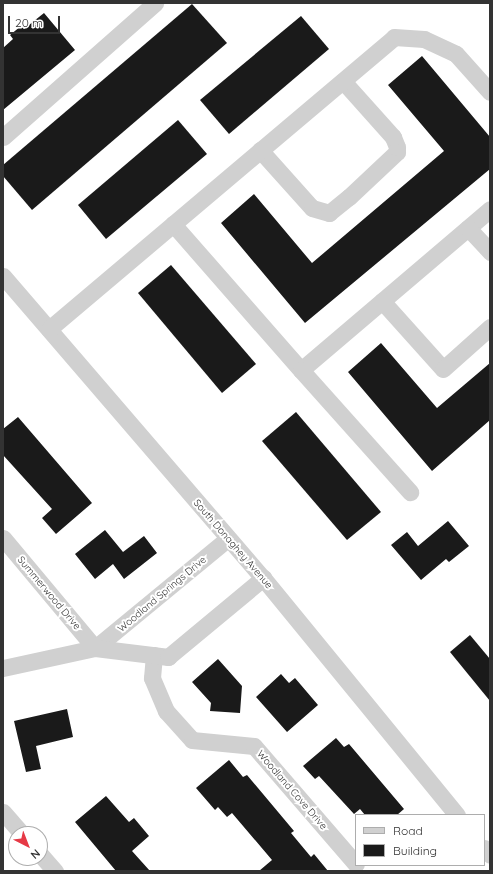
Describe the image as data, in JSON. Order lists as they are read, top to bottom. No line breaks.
{"streets":{"street":["South Donaghey Avenue","Summerwood Drive","Woodland Springs Drive","Woodland Cove Drive"]},"crossings":[["South Donaghey Avenue","Woodland Springs Drive"],["Summerwood Drive","Woodland Springs Drive"],["Woodland Springs Drive","Woodland Cove Drive"]],"legend":["Road","Building"],"scale_bar":"20 m","north":"bottom right"}
